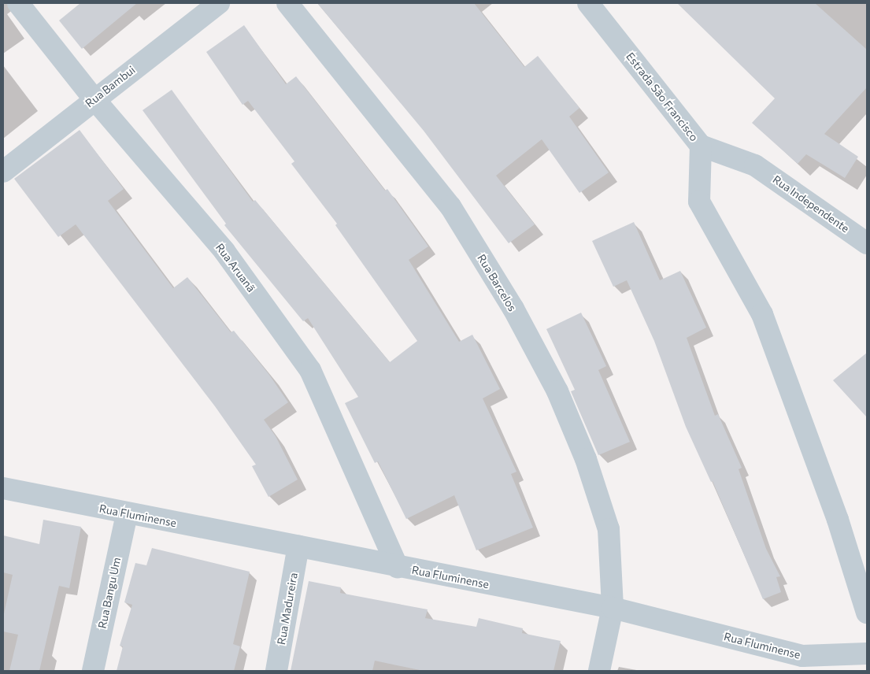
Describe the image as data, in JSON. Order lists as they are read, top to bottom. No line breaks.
{"streets":{"street":["Rua Bambui","Estrada São Francisco","Rua Independente","Rua Aruanã","Rua Barcelos","Rua Fluminense","Rua Bangu Um","Rua Madureira"]},"crossings":[["Rua Bambui","Rua Aruanã"],["Estrada São Francisco","Rua Independente"],["Rua Aruanã","Rua Fluminense"],["Rua Barcelos","Rua Fluminense"],["Rua Fluminense","Rua Bangu Um"],["Rua Fluminense","Rua Madureira"]]}
